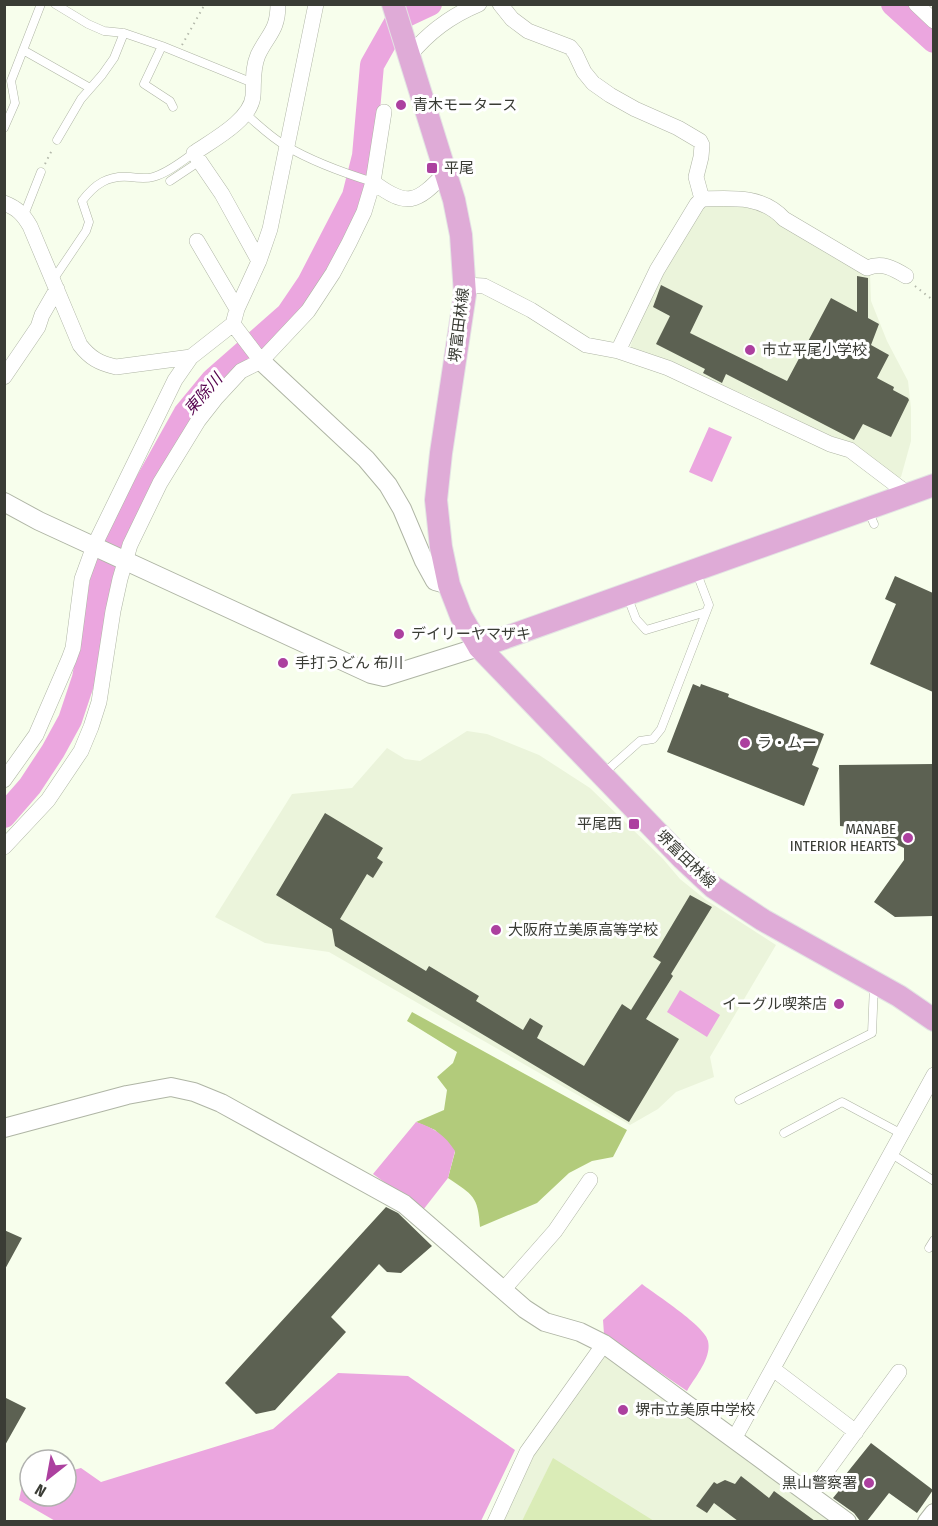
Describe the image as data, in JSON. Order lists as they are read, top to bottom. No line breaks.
{"streets":{"main road":["堺富田林線"]},"water":["東除川"],"places":{"other":["青木モータース","市立平尾小学校","デイリーヤマザキ","手打うどん 布川","ラ・ムー","MANABE INTERIOR HEARTS","大阪府立美原高等学校","イーグル喫茶店","堺市立美原中学校","黒山警察署"],"transit":["平尾","平尾西"]},"north":"bottom left"}
